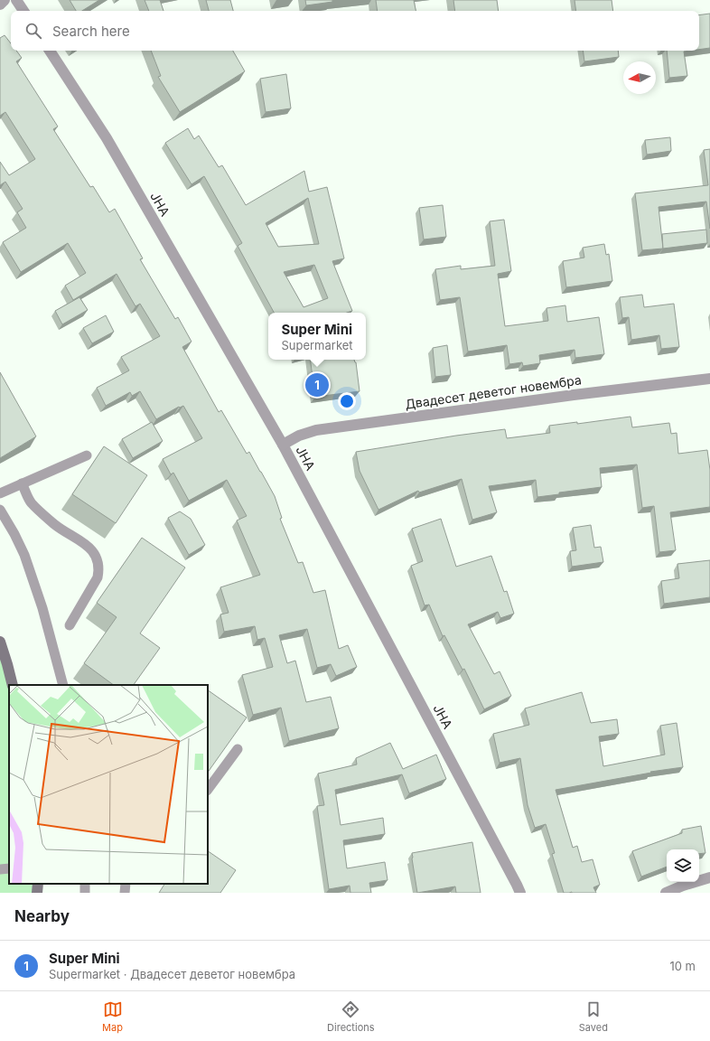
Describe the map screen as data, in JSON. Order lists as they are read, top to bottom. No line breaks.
{"streets":{"street":["ЈНА","Двадесет деветог новембра"]},"crossings":[["ЈНА","Двадесет деветог новембра"]],"north":"left","page":{"search":"Search here","popup":["Super Mini","Supermarket"],"pins":"1","heading":"Nearby","list":[{"mark":"1","name":"Super Mini","note":"Supermarket · Двадесет деветог новембра","value":"10 m"}],"nav":["Map","Directions","Saved"]}}
